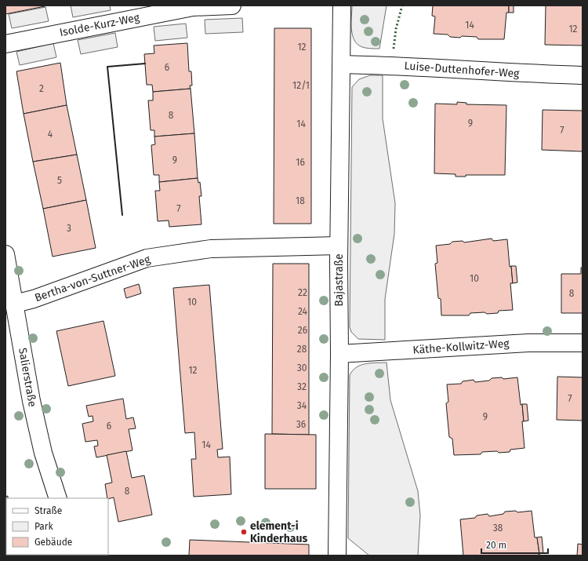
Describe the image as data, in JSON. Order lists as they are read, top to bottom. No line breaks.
{"streets":{"street":["Isolde-Kurz-Weg","Luise-Duttenhofer-Weg","Bertha-von-Suttner-Weg","Bajastraße","Käthe-Kollwitz-Weg","Salierstraße"]},"crossings":[["Luise-Duttenhofer-Weg","Bajastraße"],["Bertha-von-Suttner-Weg","Bajastraße"],["Bertha-von-Suttner-Weg","Salierstraße"],["Bajastraße","Käthe-Kollwitz-Weg"]],"places":["element-i Kinderhaus"],"house_numbers":["14","12","12","6","12/1","2","8","9","14","7","4","9","16","5","18","7","3","10","22","8","10","24","26","28","30","12","32","7","34","9","36","6","14","8","38"],"legend":["Straße","Park","Gebäude"],"scale_bar":"20 m"}
